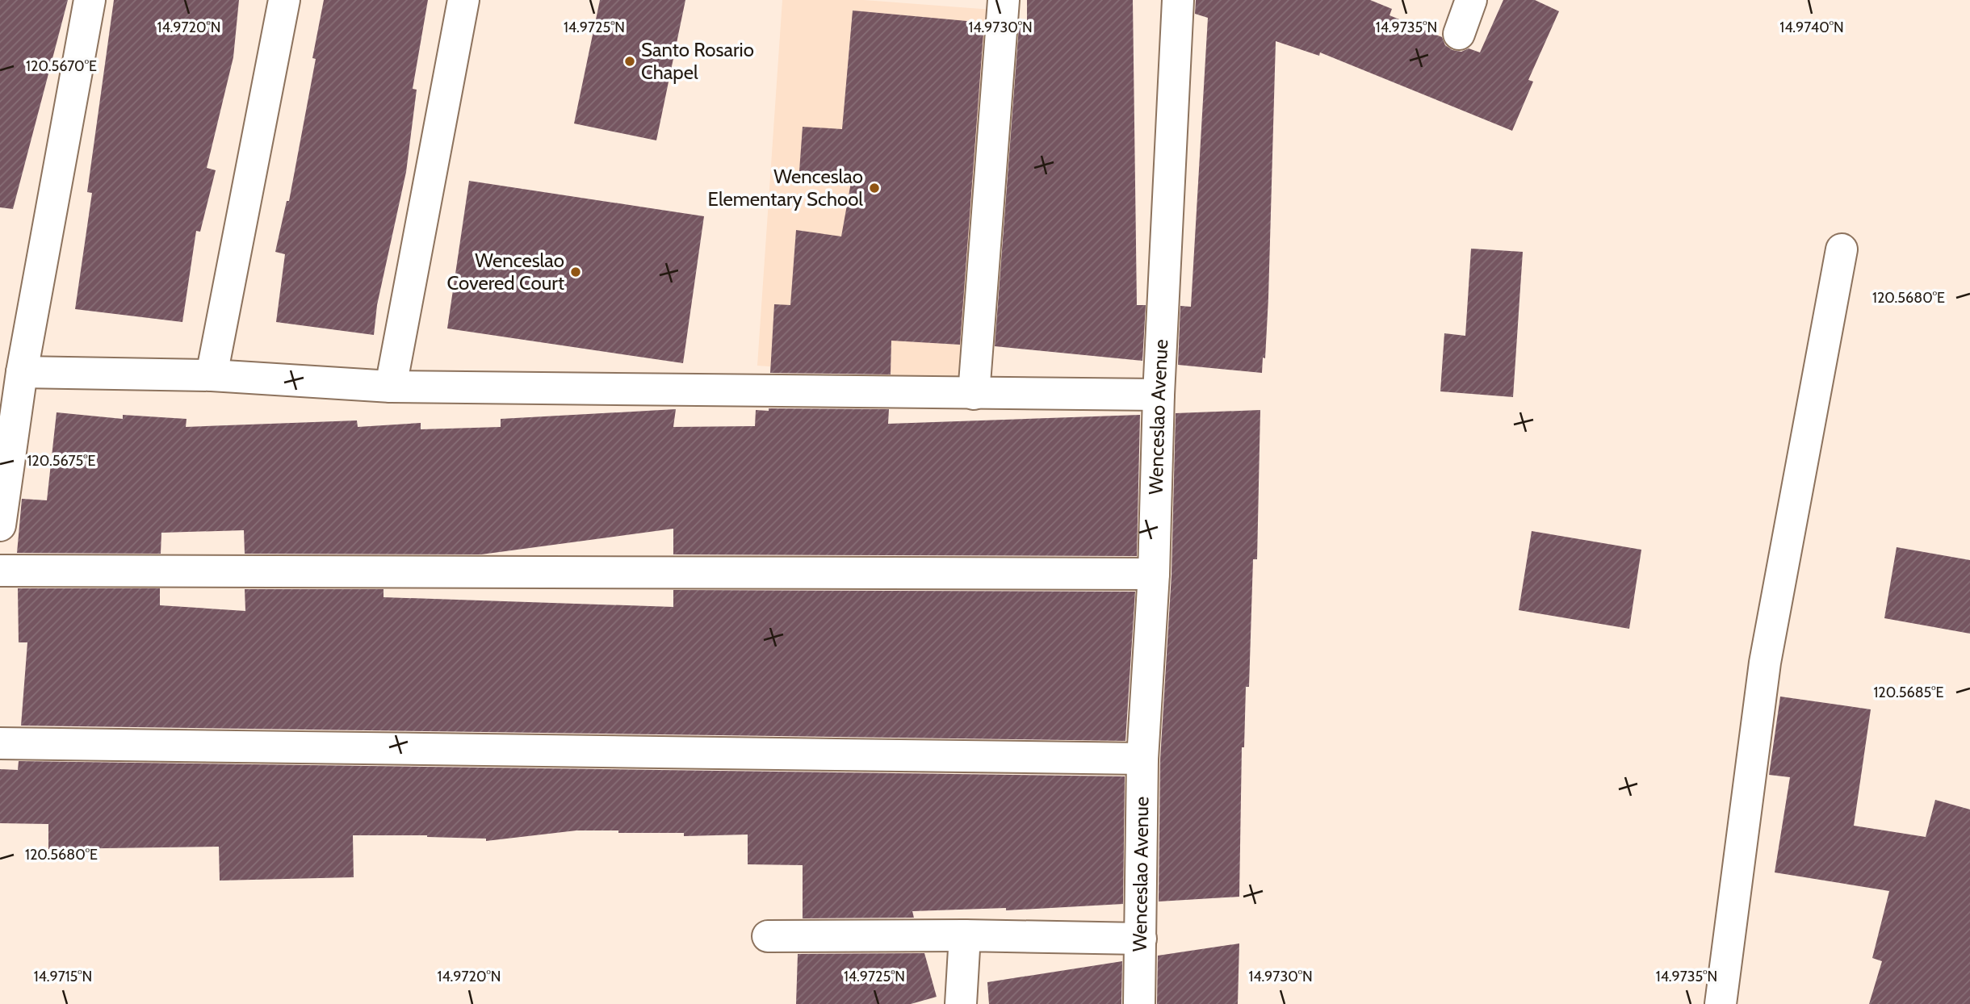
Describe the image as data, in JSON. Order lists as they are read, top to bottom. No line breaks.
{"streets":{"street":["Wenceslao Avenue"]},"places":["Santo Rosario Chapel","Wenceslao Elementary School","Wenceslao Covered Court"],"coordinates":["14.9720°N","14.9725°N","14.9730°N","14.9735°N","14.9740°N","120.5670°E","120.5680°E","120.5675°E","120.5685°E","14.9715°N"]}
